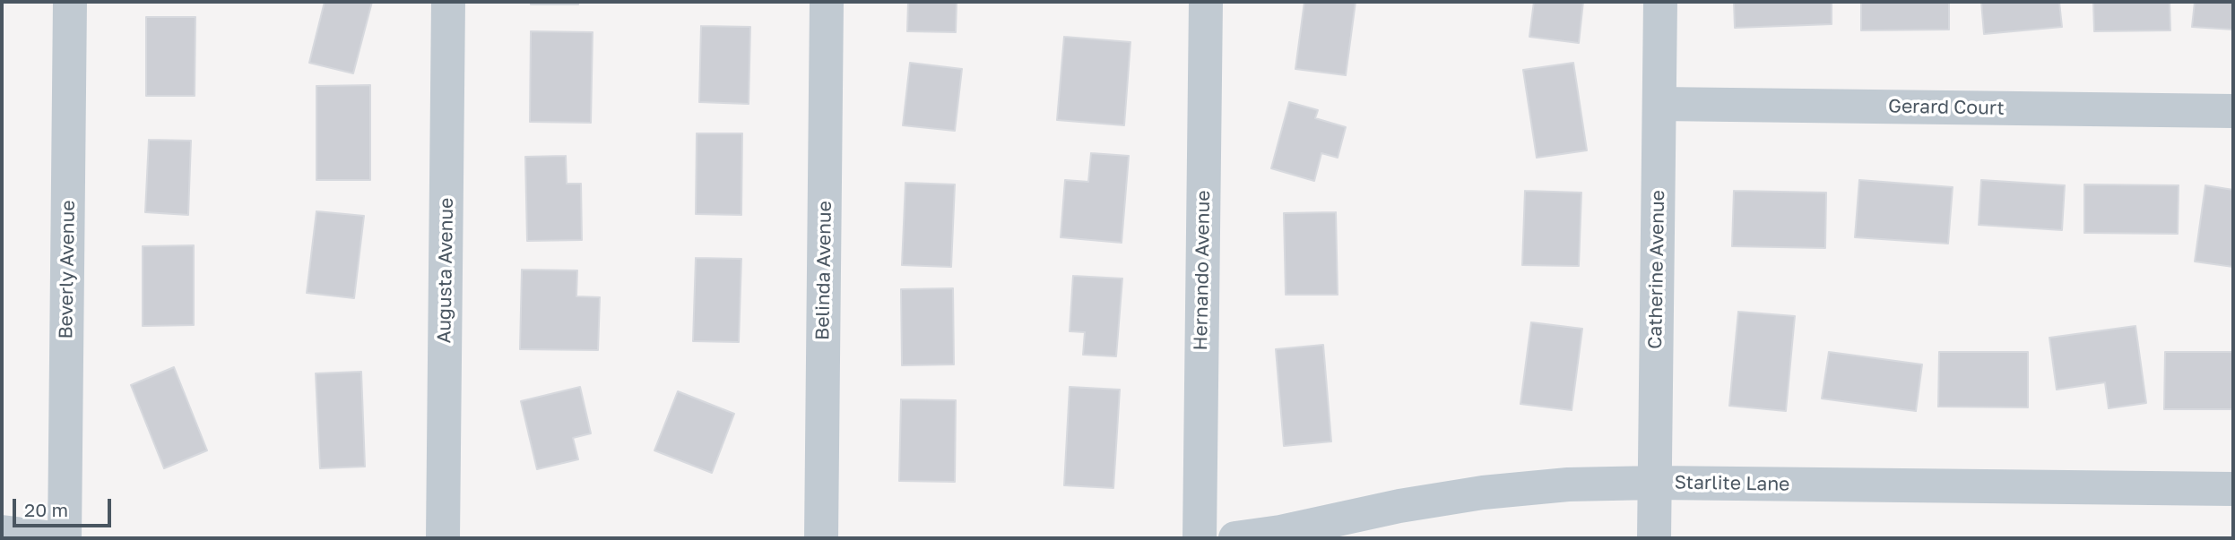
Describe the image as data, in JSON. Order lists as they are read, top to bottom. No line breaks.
{"streets":{"street":["Gerard Court","Beverly Avenue","Catherine Avenue","Augusta Avenue","Belinda Avenue","Hernando Avenue","Starlite Lane"]},"crossings":[["Gerard Court","Catherine Avenue"],["Catherine Avenue","Starlite Lane"]],"scale_bar":"20 m"}
